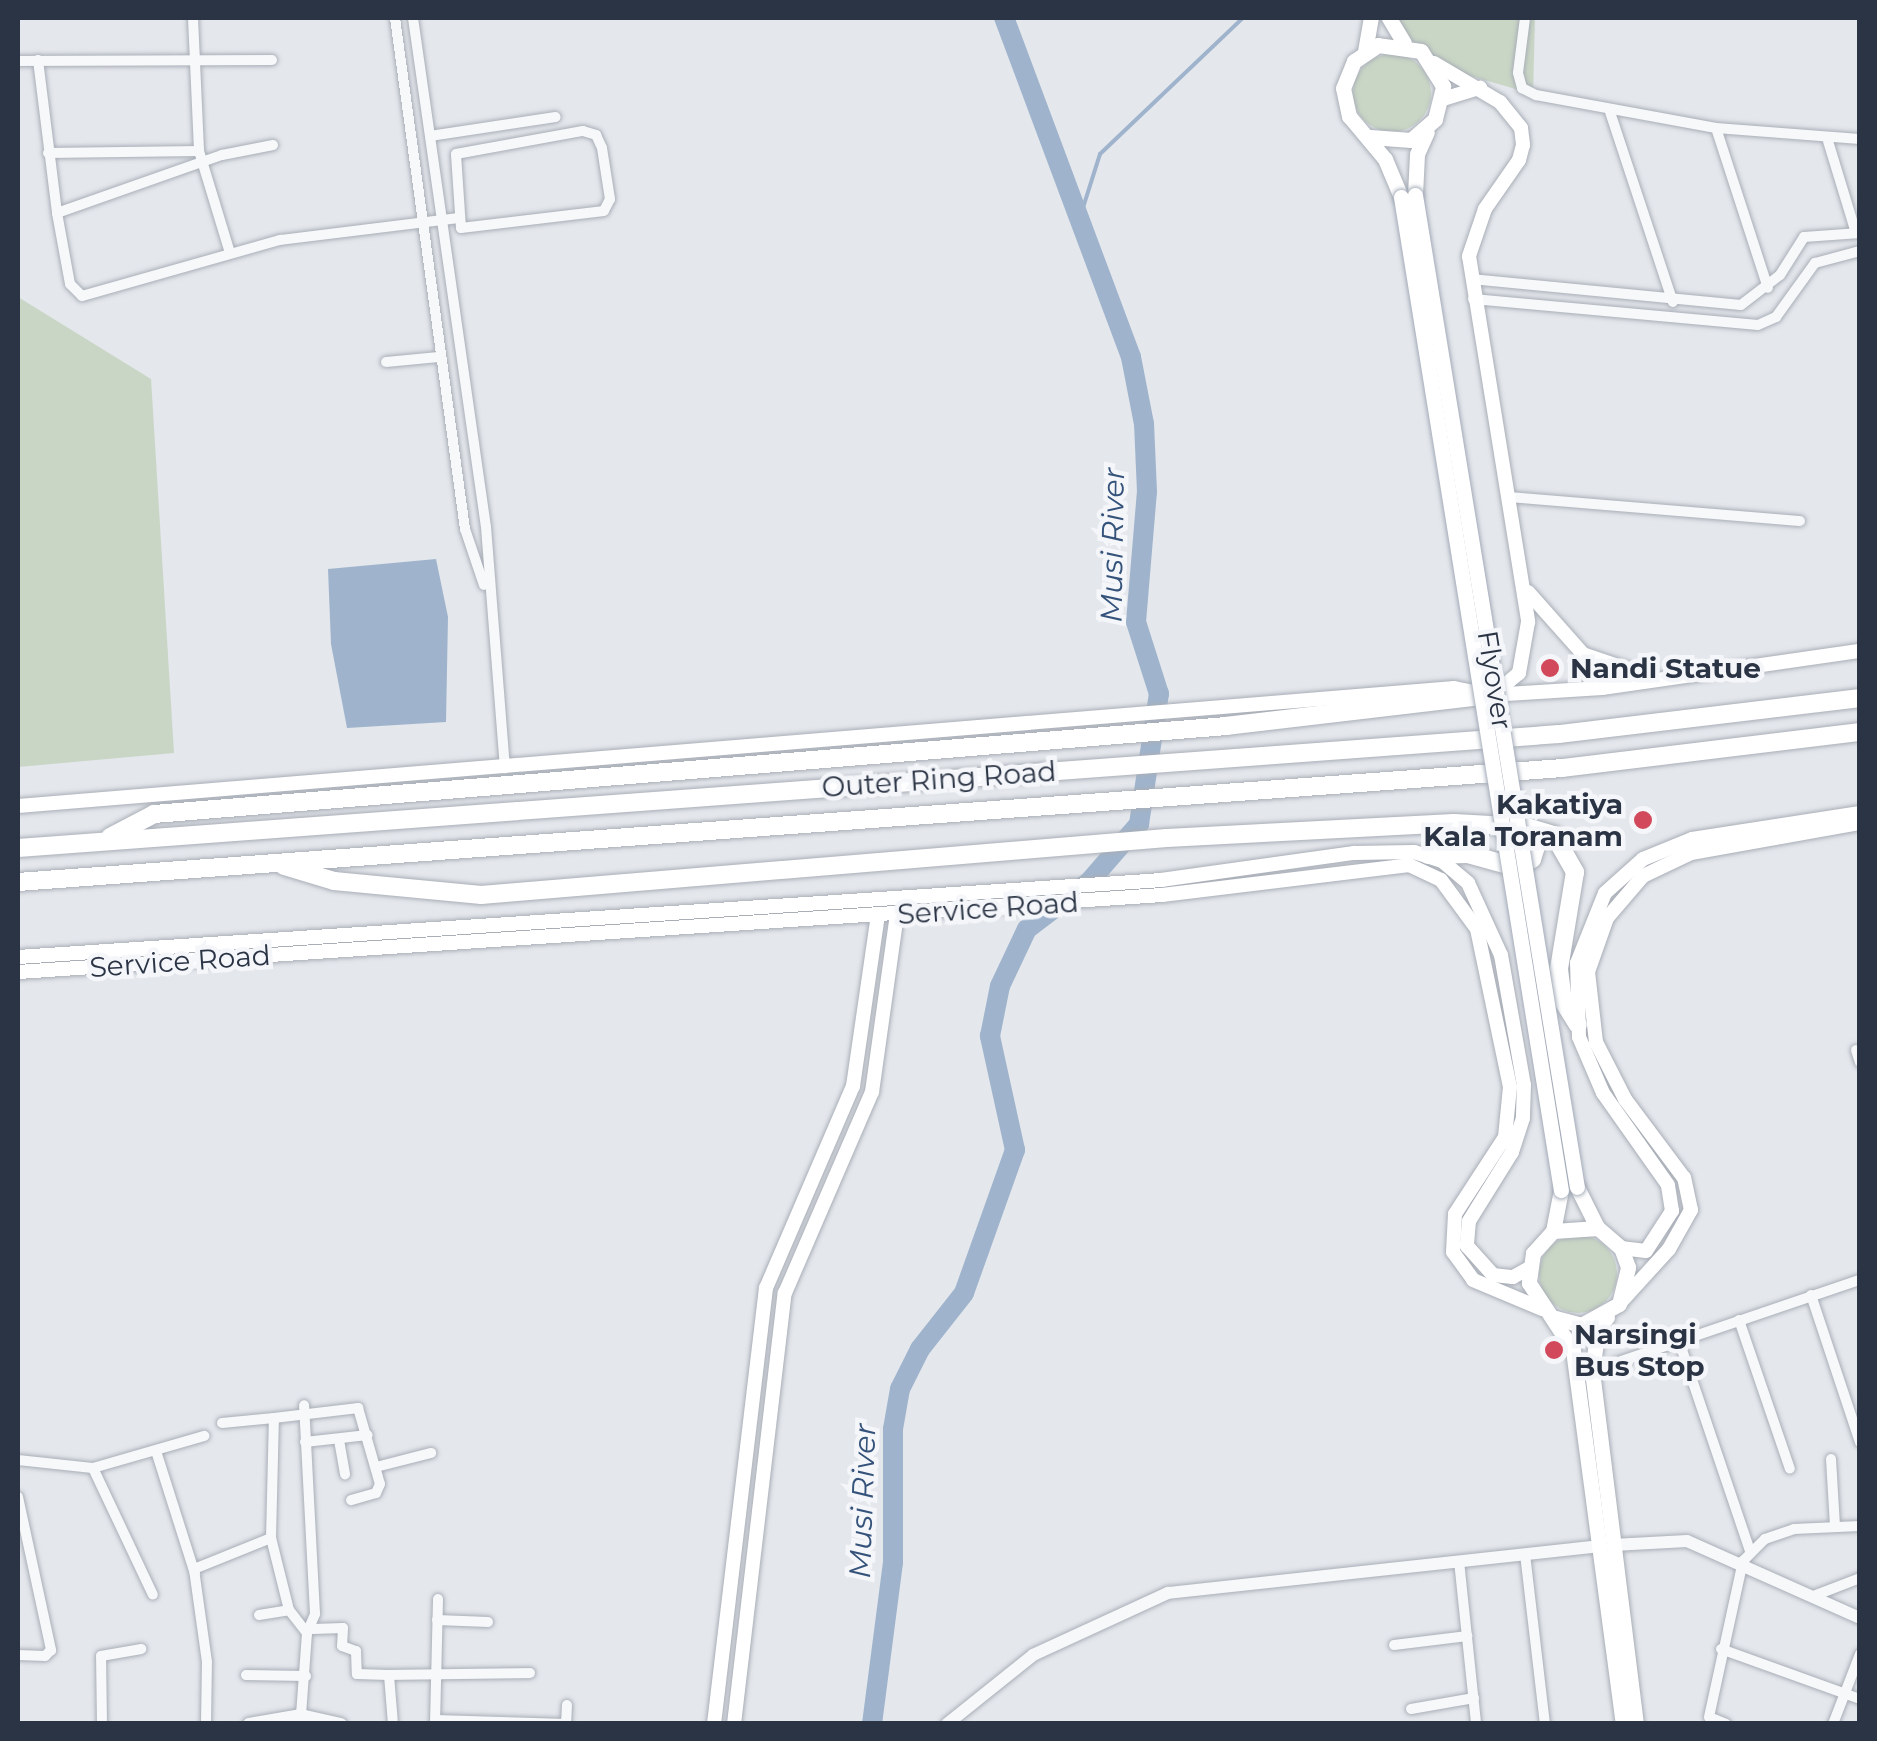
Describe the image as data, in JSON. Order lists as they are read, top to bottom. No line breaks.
{"streets":{"highway":["Outer Ring Road"],"main road":["Flyover","Service Road"]},"crossings":[["Flyover","Service Road"]],"water":["Musi River"],"places":["Nandi Statue","Kakatiya Kala Toranam","Narsingi Bus Stop"]}
